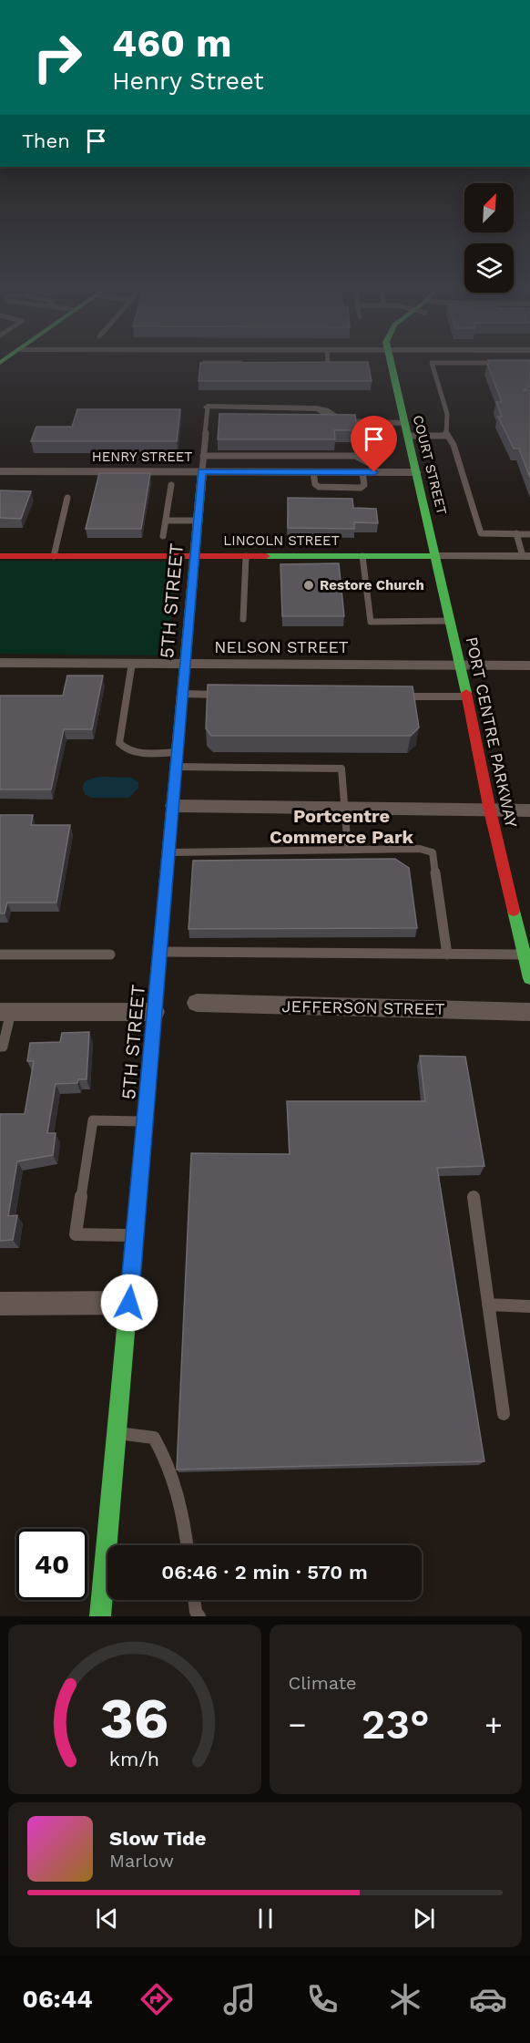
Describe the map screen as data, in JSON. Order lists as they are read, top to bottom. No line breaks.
{"streets":{"street":["HENRY STREET","COURT STREET","LINCOLN STREET","5TH STREET","NELSON STREET","PORT CENTRE PARKWAY","JEFFERSON STREET"]},"crossings":[["HENRY STREET","COURT STREET"],["HENRY STREET","5TH STREET"],["COURT STREET","LINCOLN STREET"],["COURT STREET","PORT CENTRE PARKWAY"],["LINCOLN STREET","5TH STREET"],["LINCOLN STREET","PORT CENTRE PARKWAY"],["5TH STREET","NELSON STREET"],["NELSON STREET","PORT CENTRE PARKWAY"]],"districts":["Portcentre Commerce Park"],"places":["Restore Church"],"north":"top right","page":{"turn":["460 m","Henry Street"],"then":"Then","limit":"40","trip":"06:46 · 2 min · 570 m","tile":"Climate","heat":["−","23°","+"],"song":["Slow Tide","Marlow"],"tabs":"06:44","gauge":["36","km/h"]}}
